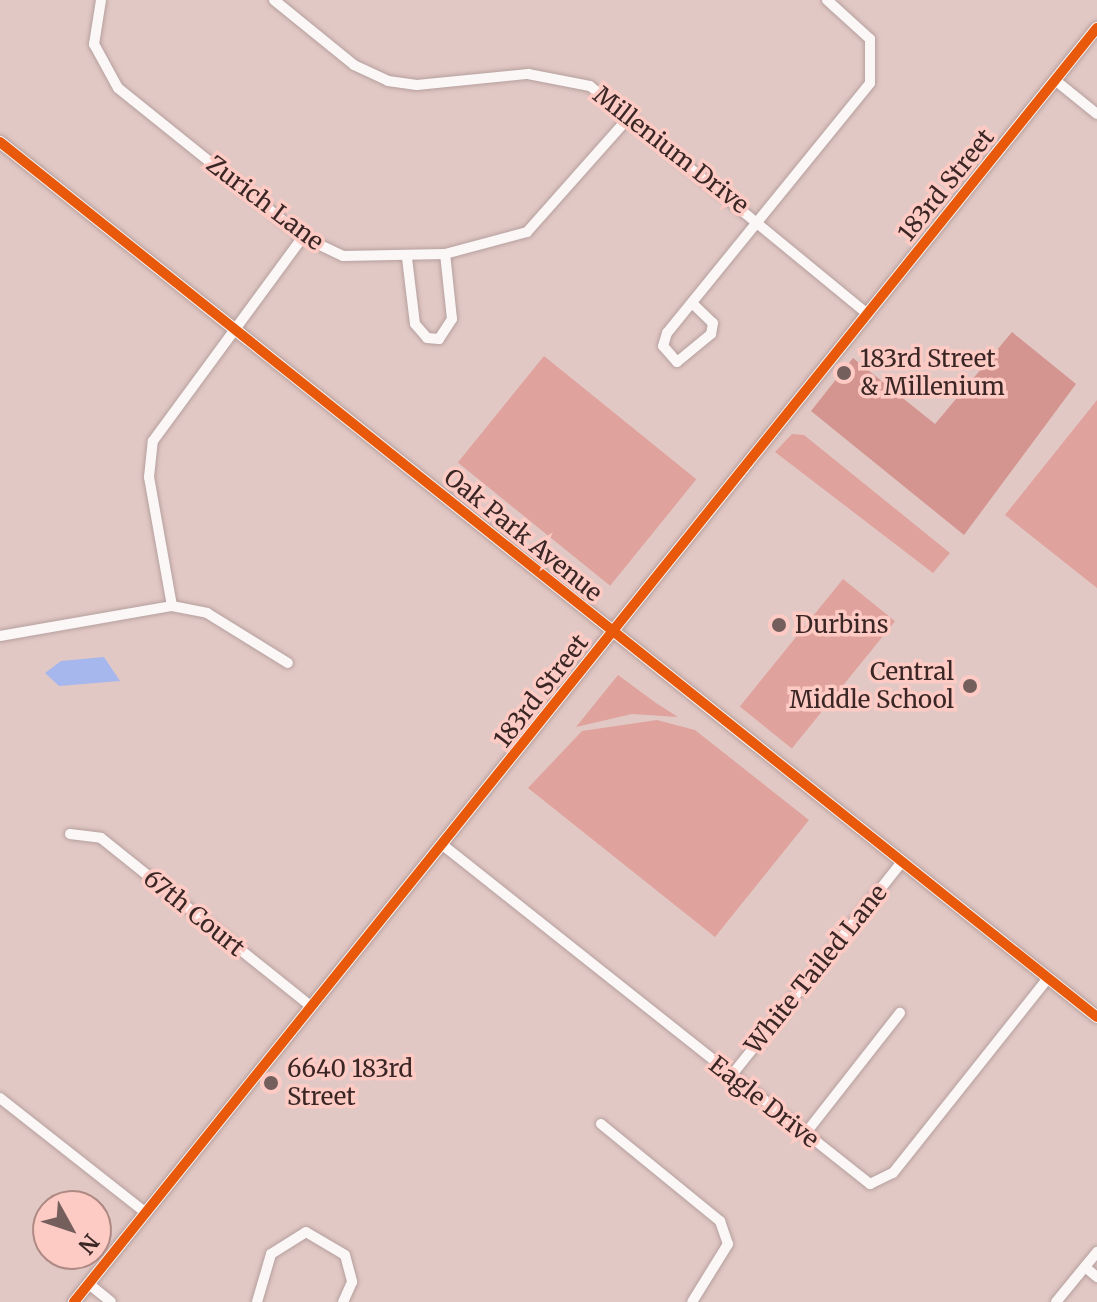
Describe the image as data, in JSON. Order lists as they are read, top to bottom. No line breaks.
{"streets":{"street":["Millenium Drive","183rd Street","Zurich Lane","Oak Park Avenue","67th Court","White Tailed Lane","Eagle Drive"]},"crossings":[["Millenium Drive","183rd Street"],["Millenium Drive","Zurich Lane"],["183rd Street","Oak Park Avenue"],["183rd Street","67th Court"],["183rd Street","Eagle Drive"],["Oak Park Avenue","White Tailed Lane"],["Oak Park Avenue","Eagle Drive"],["White Tailed Lane","Eagle Drive"]],"places":["183rd Street & Millenium","Durbins","Central Middle School","6640 183rd Street"],"north":"bottom right"}
